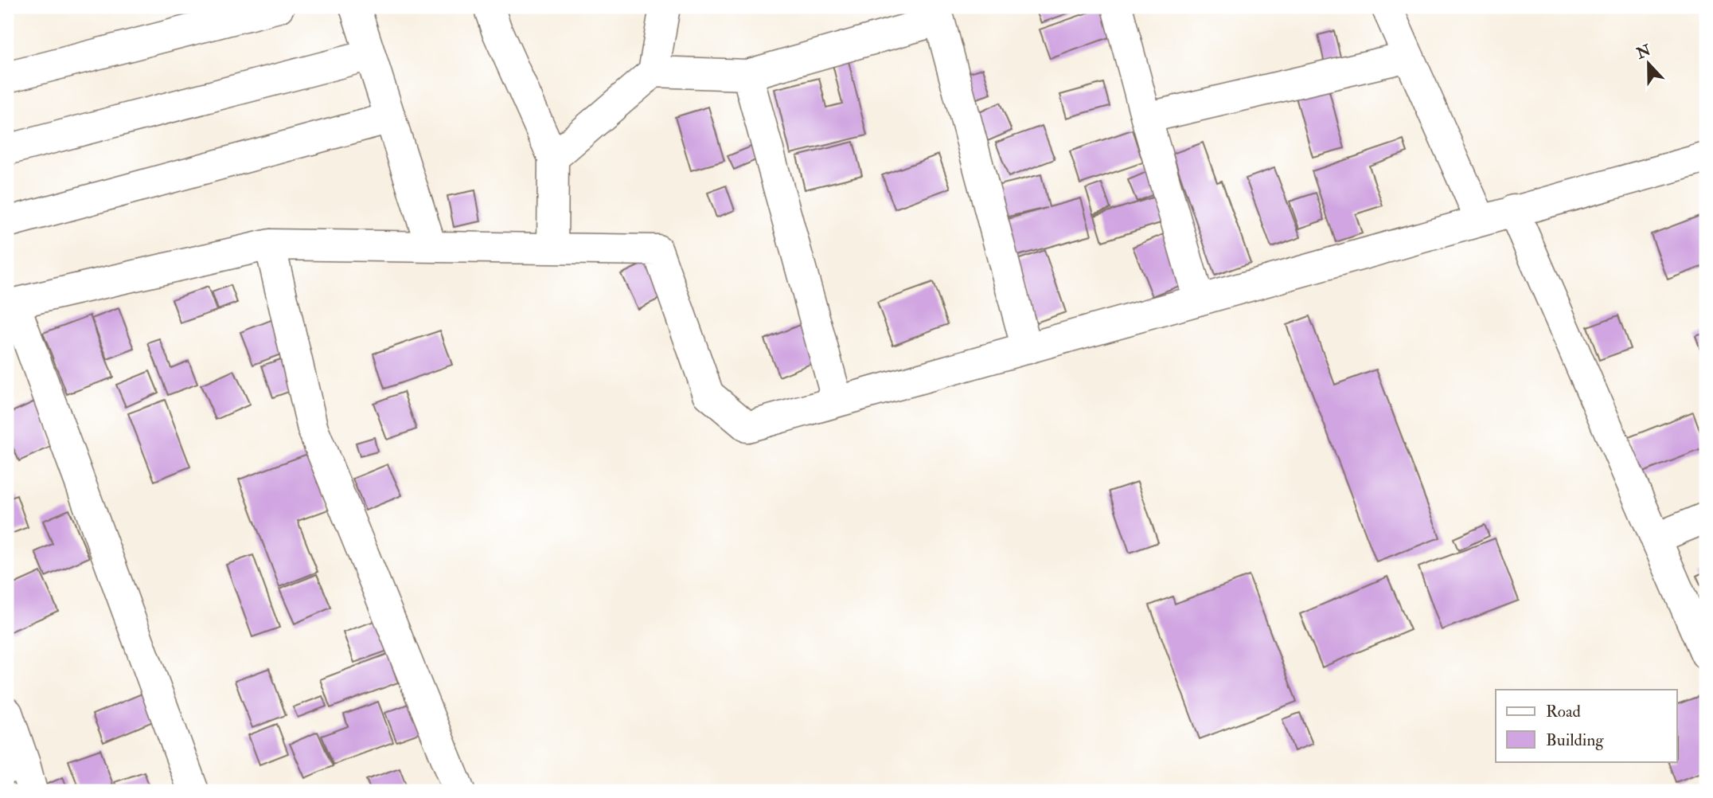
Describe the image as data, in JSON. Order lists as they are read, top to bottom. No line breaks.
{"legend":["Road","Building"],"north":"top"}
